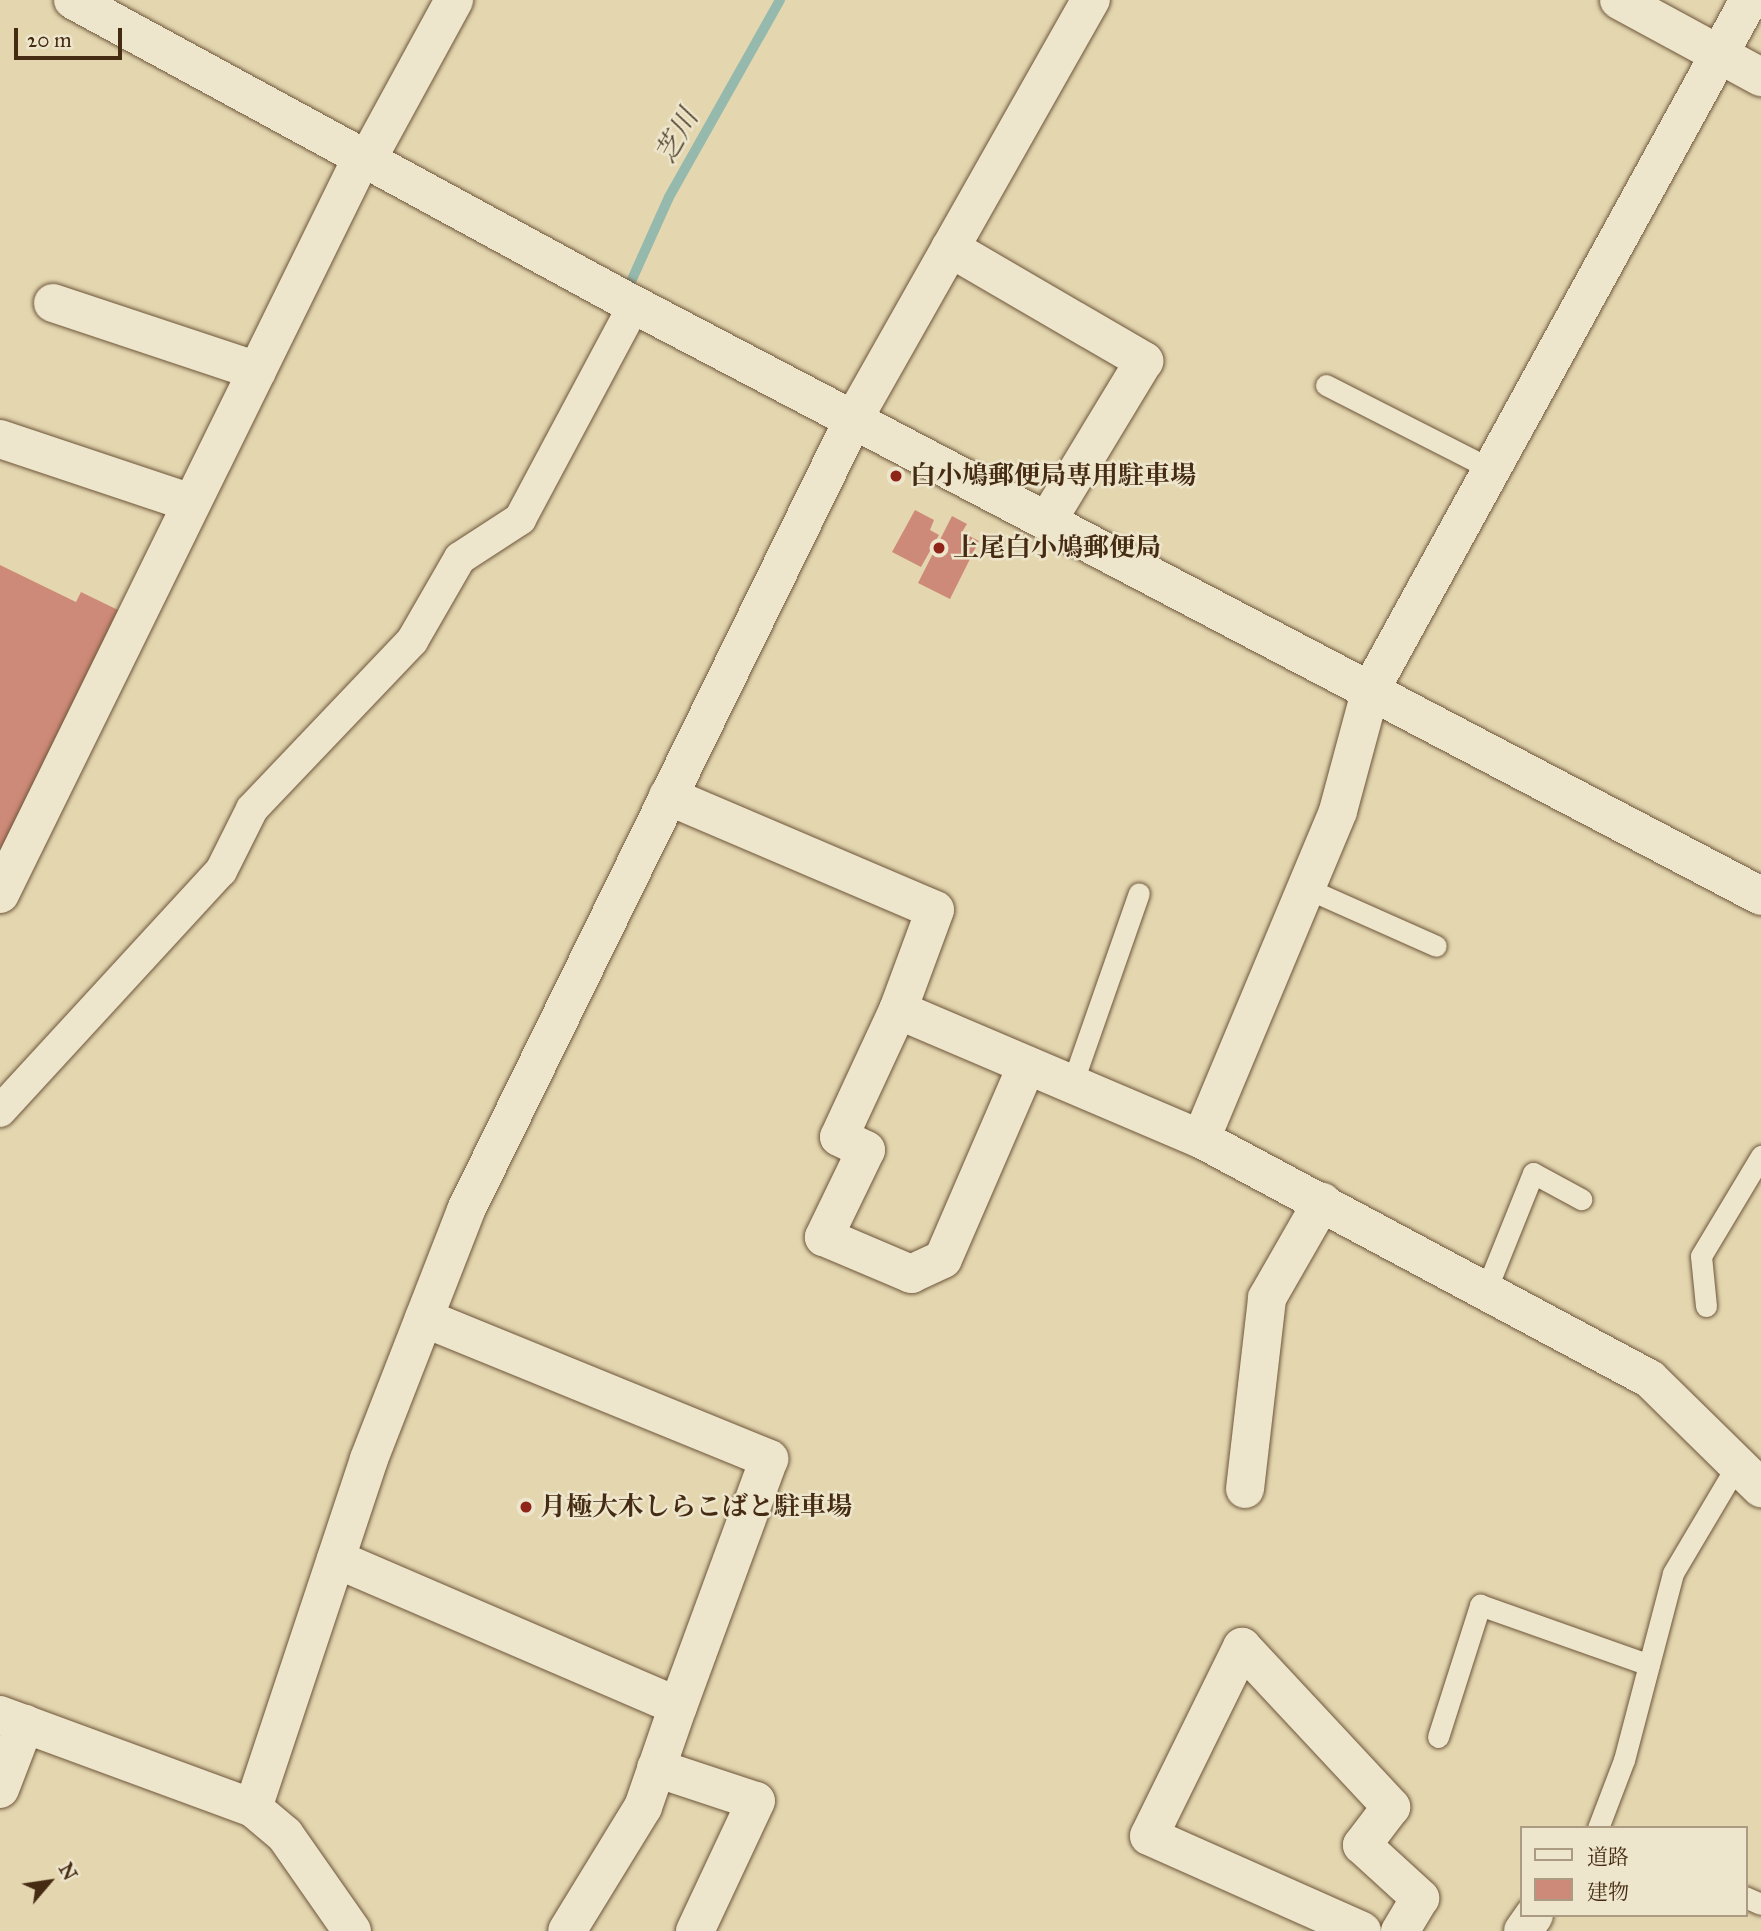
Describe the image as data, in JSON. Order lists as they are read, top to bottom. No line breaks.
{"water":["芝川"],"places":["白小鳩郵便局専用駐車場","上尾白小鳩郵便局","月極大木しらこばと駐車場"],"legend":["道路","建物"],"scale_bar":"20 m","north":"top right"}
